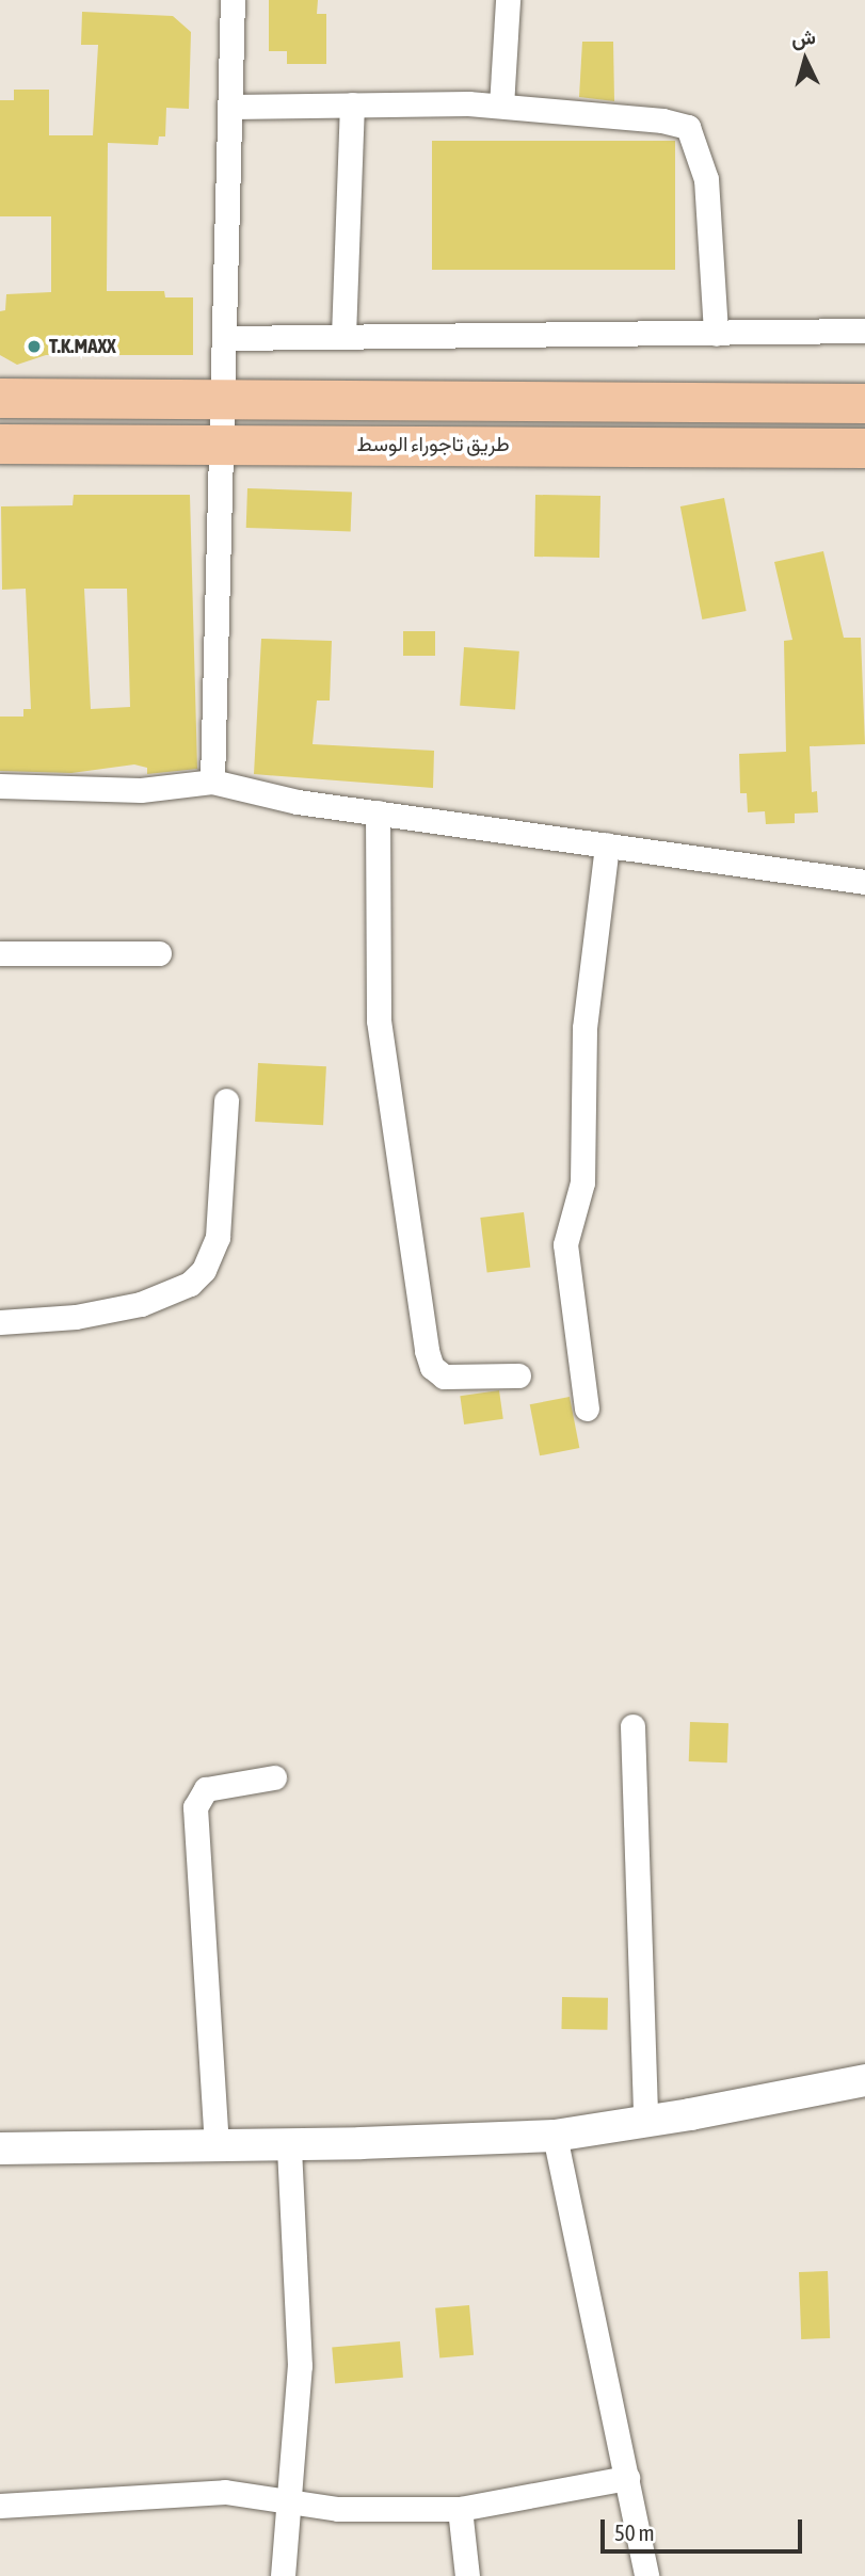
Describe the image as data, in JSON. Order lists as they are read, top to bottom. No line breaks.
{"streets":{"main road":["طريق تاجوراء الوسط"]},"places":["T.K.MAXX"],"scale_bar":"50 m","north":"top"}
